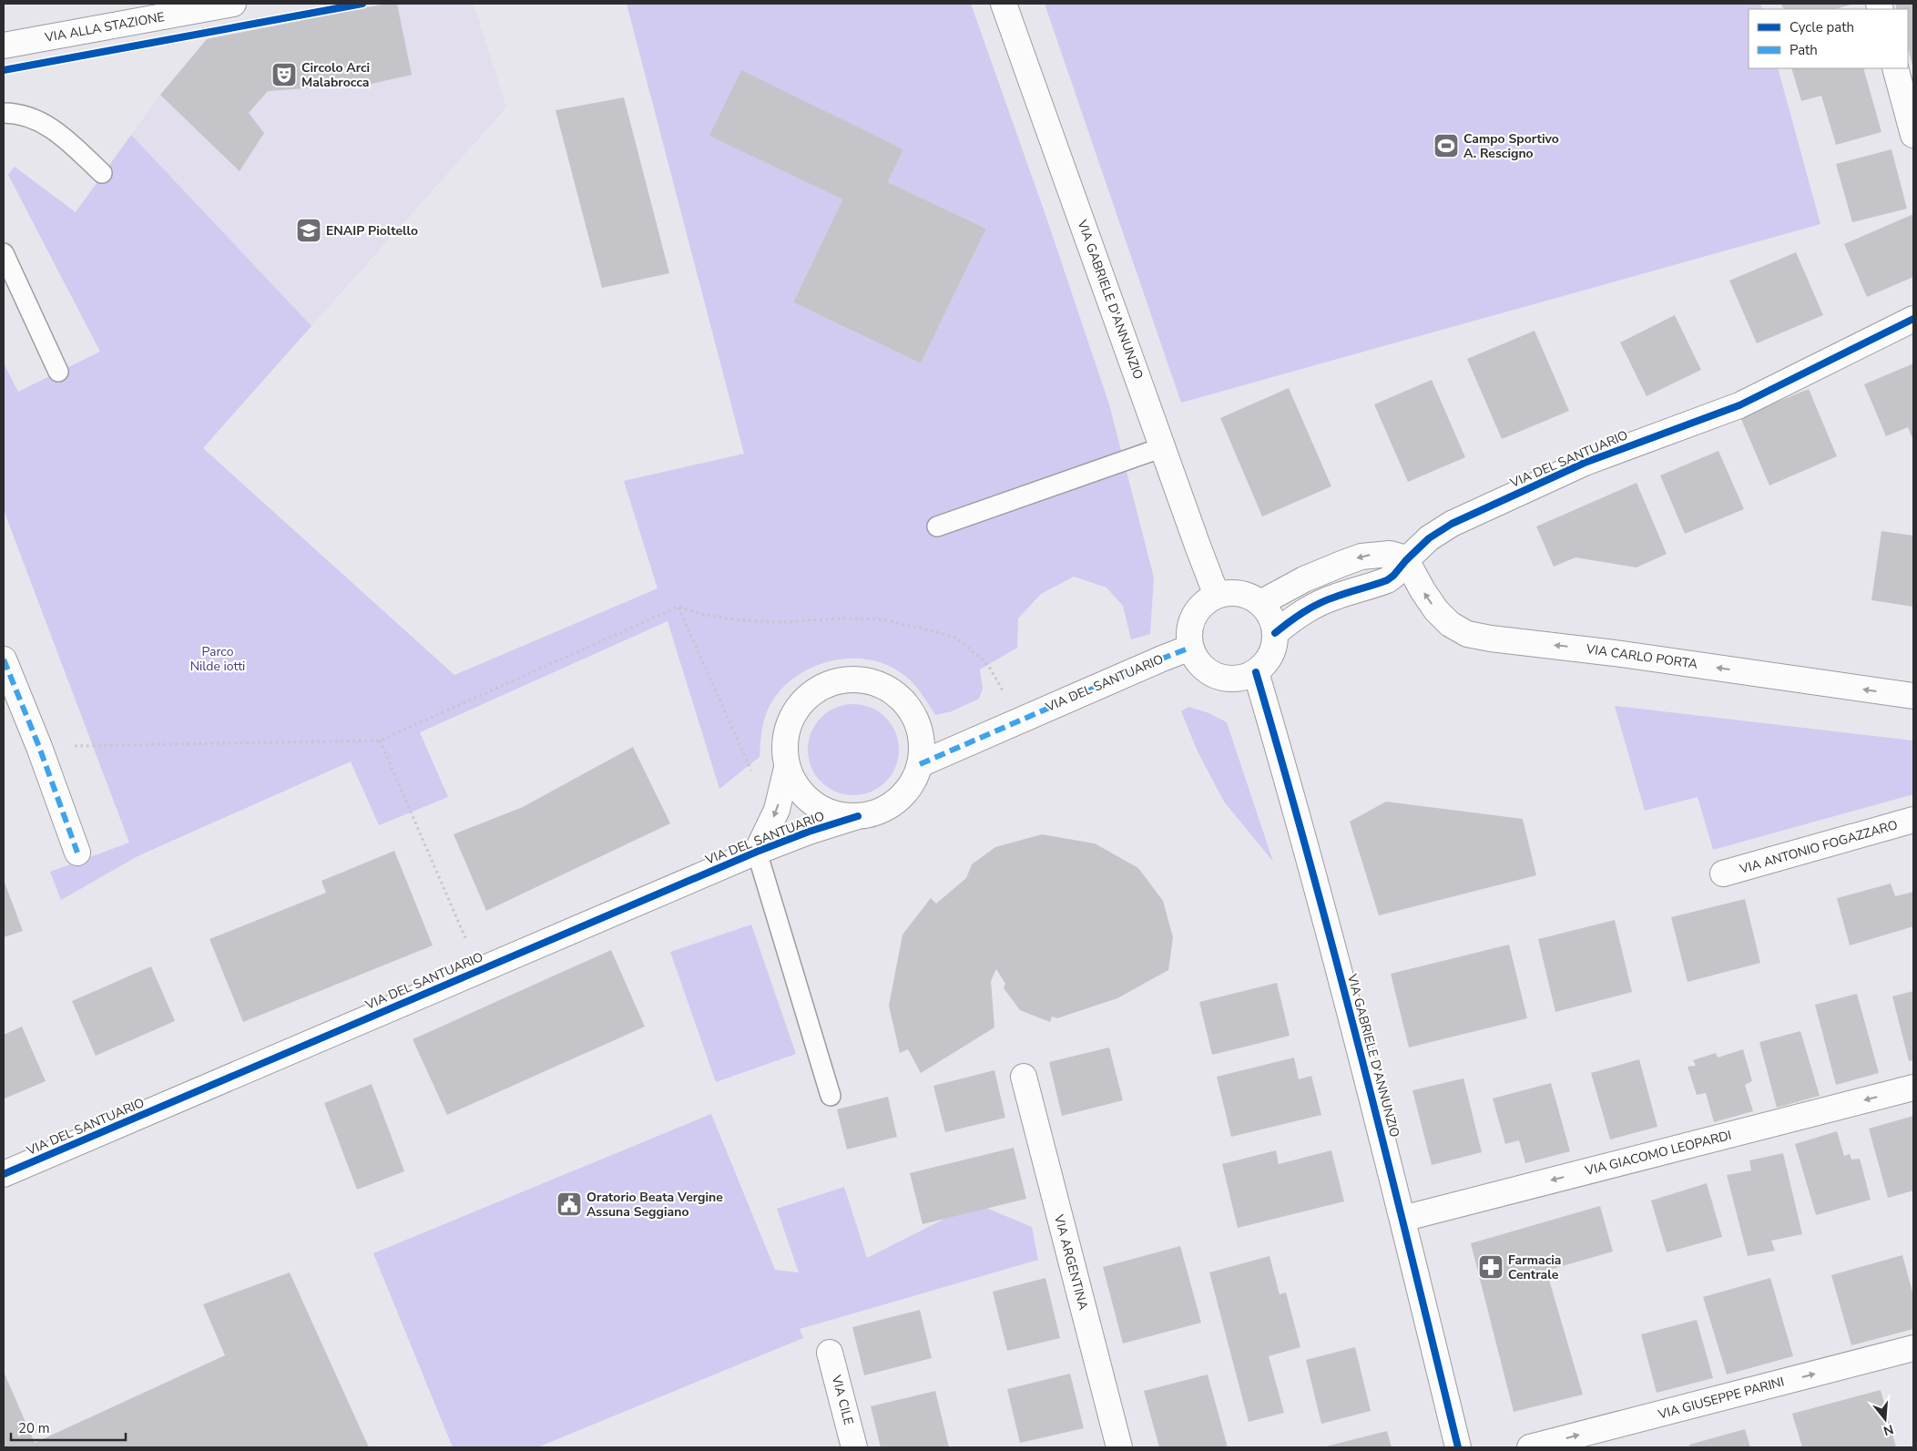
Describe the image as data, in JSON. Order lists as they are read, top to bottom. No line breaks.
{"streets":{"street":["VIA ALLA STAZIONE","VIA GABRIELE D'ANNUNZIO","VIA DEL SANTUARIO","VIA CARLO PORTA","VIA ANTONIO FOGAZZARO","VIA GIACOMO LEOPARDI","VIA ARGENTINA","VIA GIUSEPPE PARINI","VIA CILE"]},"crossings":[["VIA GABRIELE D'ANNUNZIO","VIA DEL SANTUARIO"],["VIA GABRIELE D'ANNUNZIO","VIA GIACOMO LEOPARDI"],["VIA DEL SANTUARIO","VIA CARLO PORTA"]],"one_way":["VIA CARLO PORTA","VIA GIACOMO LEOPARDI","VIA GIUSEPPE PARINI"],"parks":["Parco Nilde iotti"],"places":{"theatre":["Circolo Arci Malabrocca"],"sports":["Campo Sportivo A. Rescigno"],"school or university":["ENAIP Pioltello"],"public building":["Oratorio Beata Vergine Assuna Seggiano"],"pharmacy":["Farmacia Centrale"]},"legend":["Cycle path","Path"],"scale_bar":"20 m","north":"bottom"}
